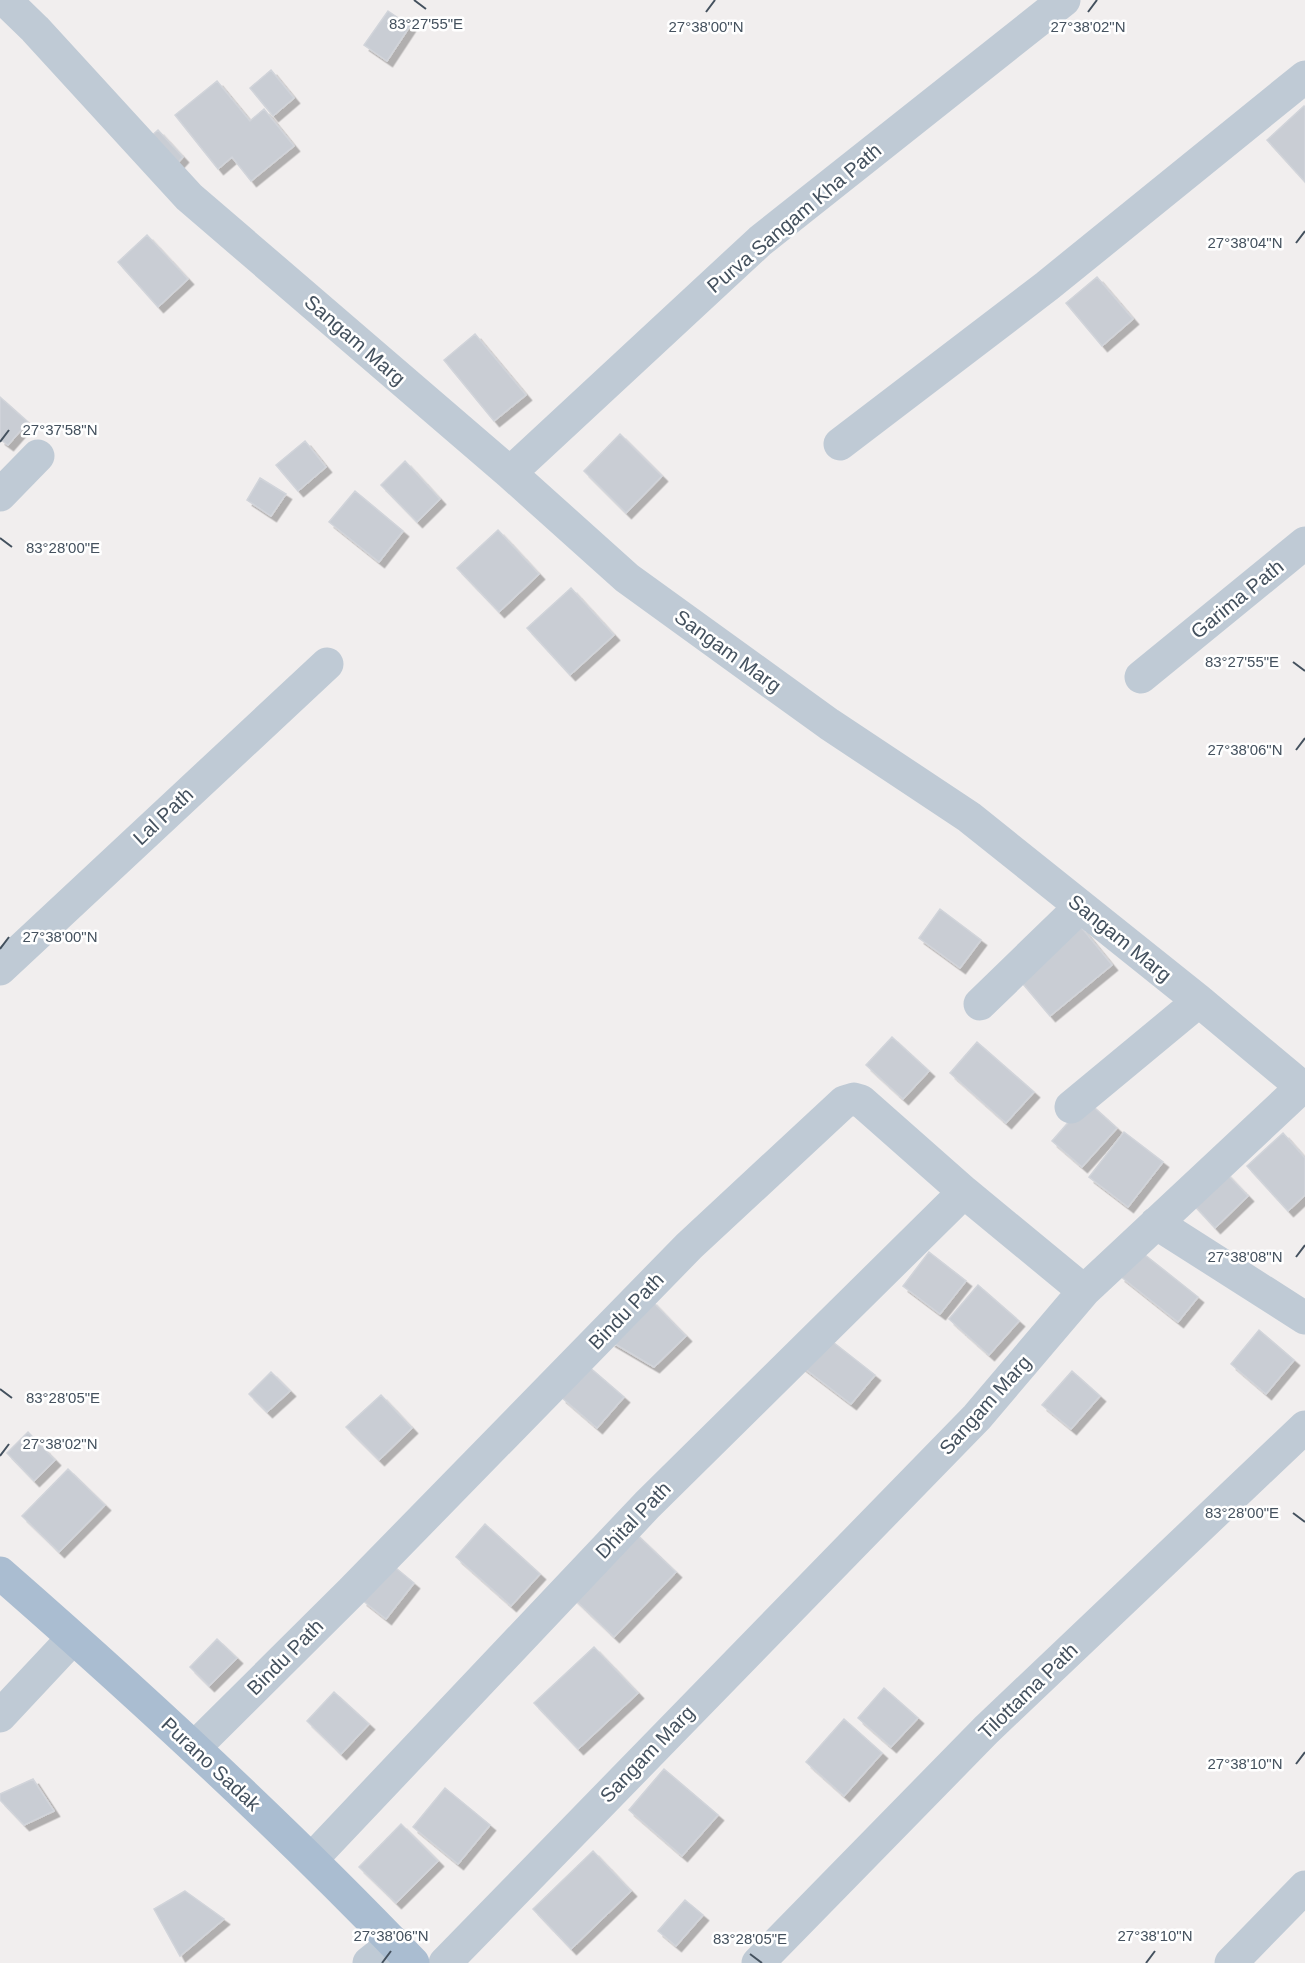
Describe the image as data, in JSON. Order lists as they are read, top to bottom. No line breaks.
{"streets":{"main road":["Purano Sadak"],"street":["Purva Sangam Kha Path","Sangam Marg","Garima Path","Lal Path","Bindu Path","Dhital Path","Tilottama Path"]},"crossings":[["Purva Sangam Kha Path","Sangam Marg"],["Sangam Marg","Bindu Path"],["Bindu Path","Dhital Path"],["Bindu Path","Purano Sadak"],["Dhital Path","Purano Sadak"]],"coordinates":["83°27'55\"E","27°38'00\"N","27°38'02\"N","27°38'04\"N","27°37'58\"N","83°28'00\"E","27°38'06\"N","27°38'08\"N","83°28'05\"E","27°38'10\"N"]}
